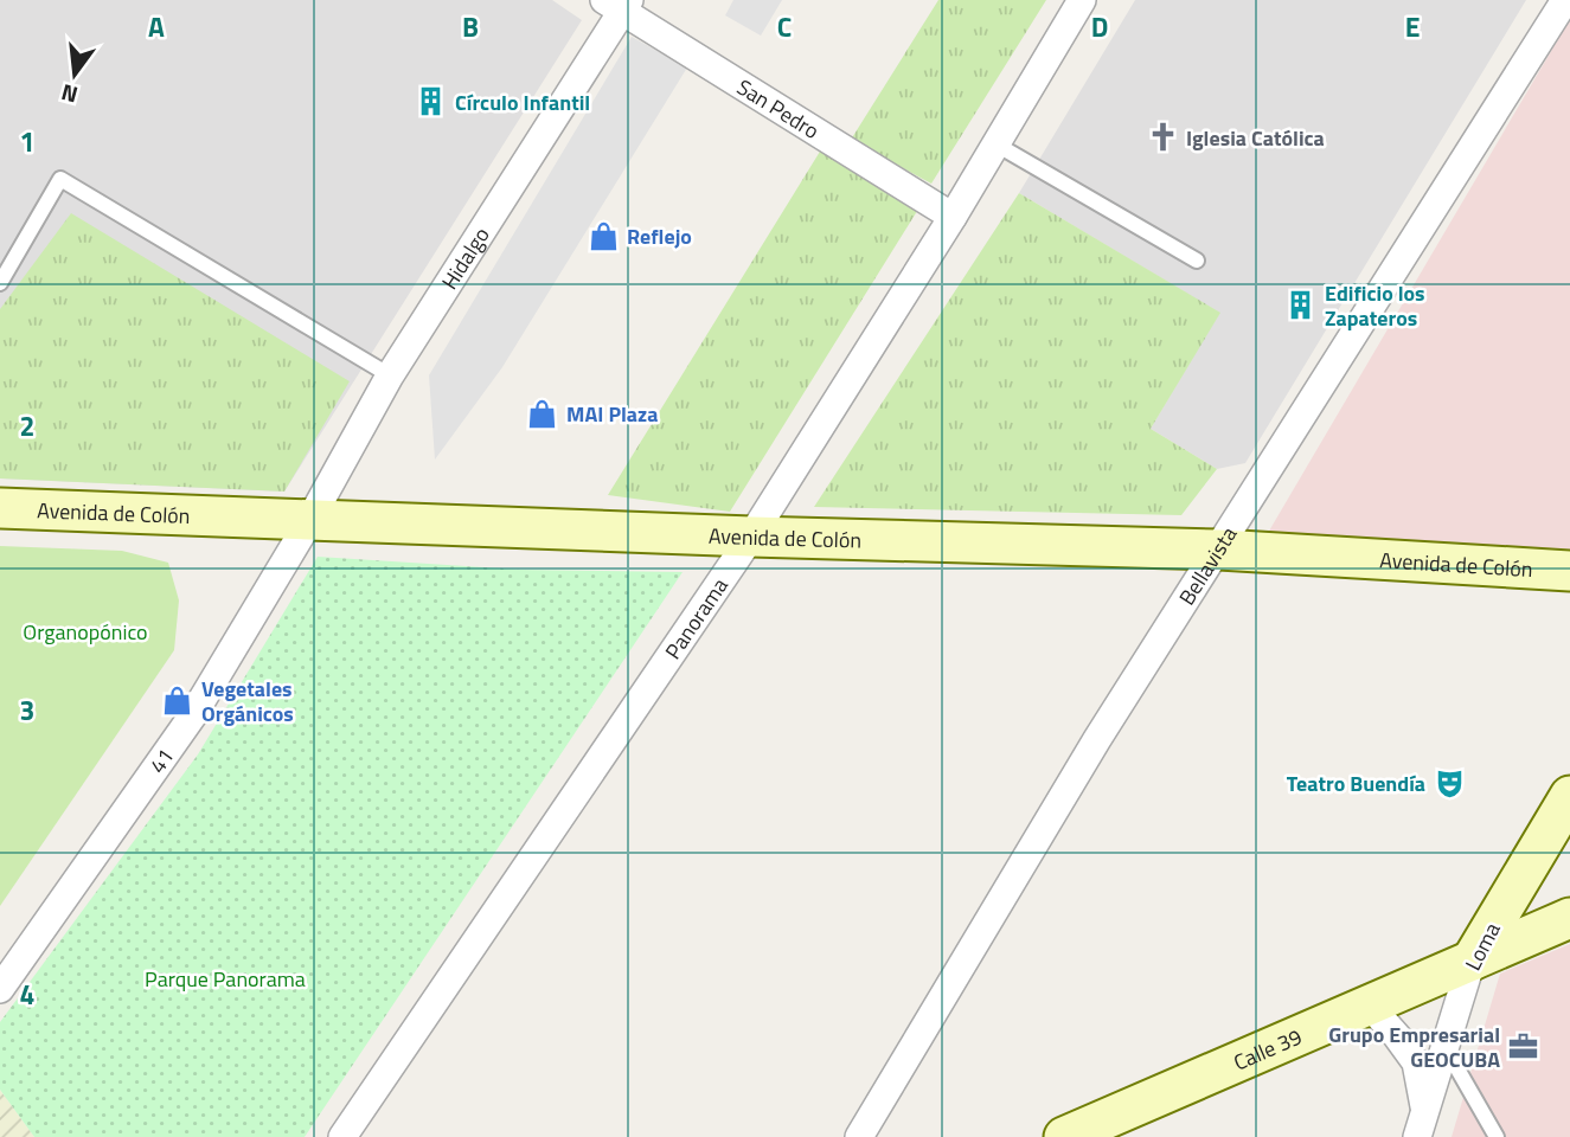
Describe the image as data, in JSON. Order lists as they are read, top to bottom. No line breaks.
{"streets":{"main road":["Avenida de Colón","Loma","Calle 39"],"street":["San Pedro","Hidalgo","Bellavista","Panorama","41"]},"crossings":[["San Pedro","Hidalgo"],["San Pedro","Panorama"],["Hidalgo","Avenida de Colón"],["Hidalgo","41"],["Avenida de Colón","Bellavista"],["Avenida de Colón","Panorama"],["Avenida de Colón","41"],["Loma","Calle 39"]],"parks":["Organopónico","Parque Panorama"],"places":{"building":["Círculo Infantil","Edificio los Zapateros"],"church":["Iglesia Católica"],"shop":["Reflejo","MAI Plaza","Vegetales Orgánicos"],"theatre":["Teatro Buendía"],"office":["Grupo Empresarial GEOCUBA"]},"north":"bottom","grid":{"columns":["A","B","C","D","E"],"rows":["1","2","3","4"]}}
